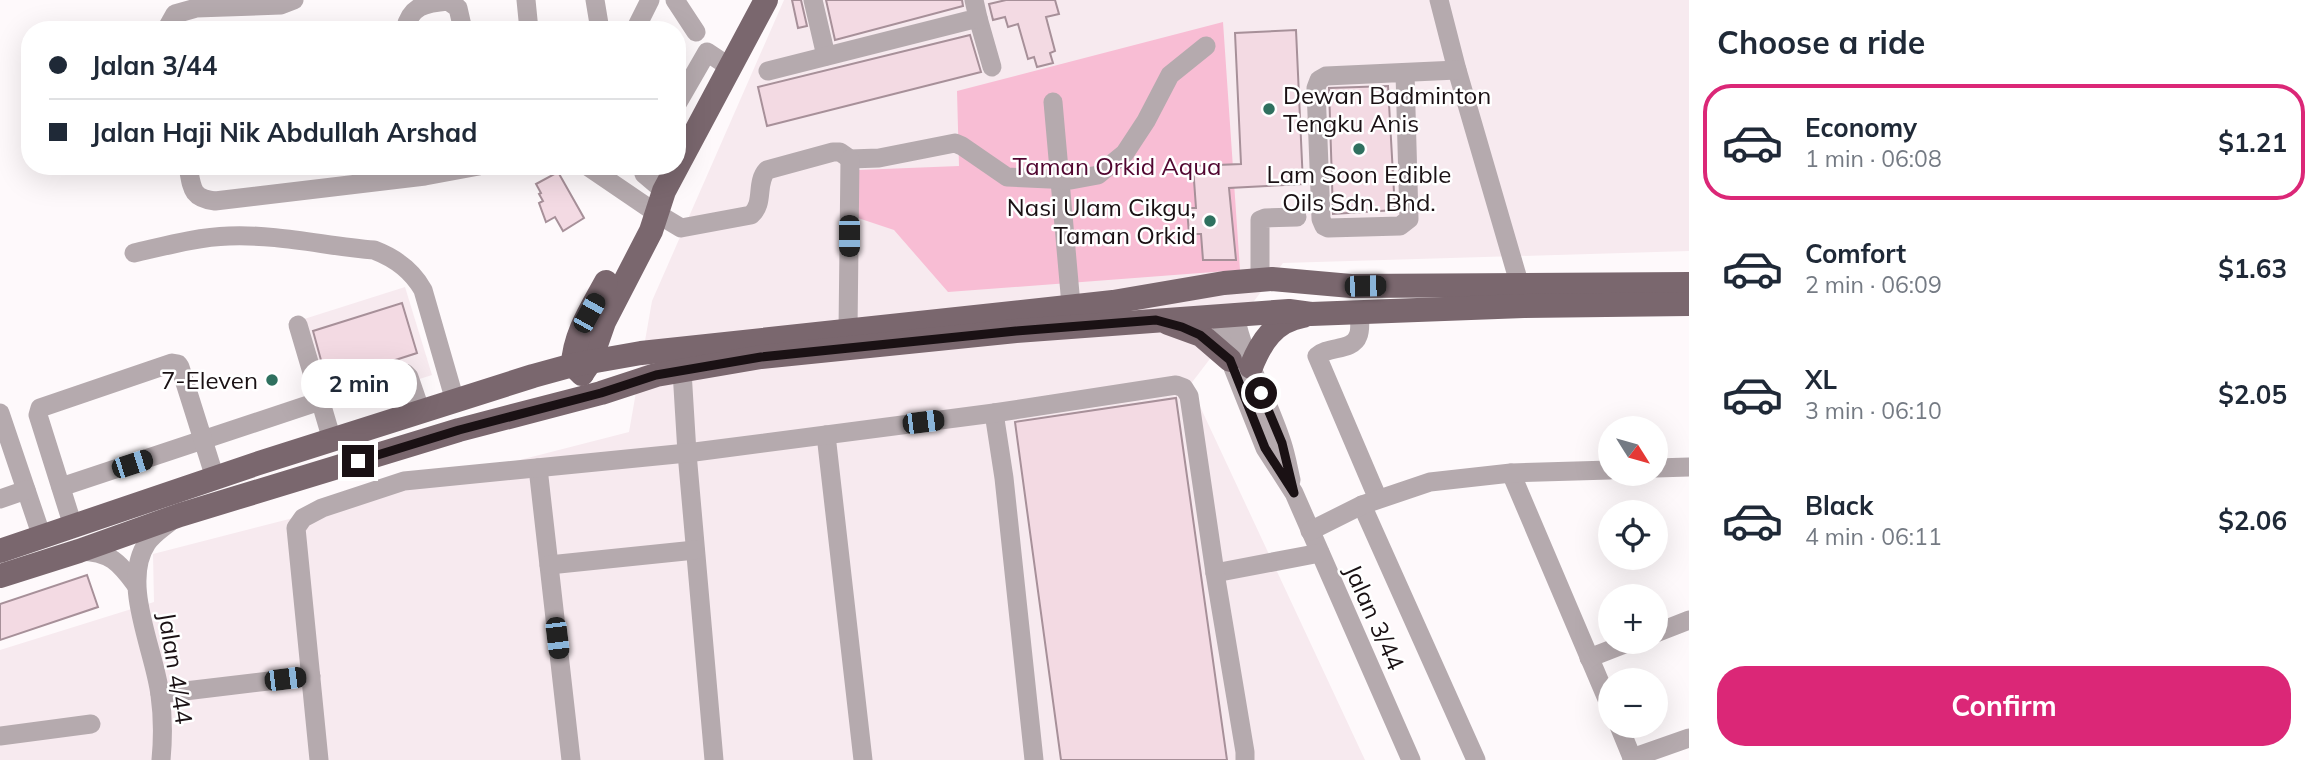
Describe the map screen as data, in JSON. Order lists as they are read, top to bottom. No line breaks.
{"streets":{"street":["Jalan 3/44","Jalan 4/44"]},"parks":["Taman Orkid Aqua"],"places":["Dewan Badminton Tengku Anis","Lam Soon Edible Oils Sdn. Bhd.","Nasi Ulam Cikgu, Taman Orkid","7-Eleven"],"north":"bottom right","page":{"heading":"Choose a ride","banner":["Jalan 3/44","Jalan Haji Nik Abdullah Arshad"],"list":[{"name":"Economy","note":"1 min · 06:08","value":"$1.21"},{"name":"Comfort","note":"2 min · 06:09","value":"$1.63"},{"name":"XL","note":"3 min · 06:10","value":"$2.05"},{"name":"Black","note":"4 min · 06:11","value":"$2.06"}],"bubble":"2 min","map_buttons":["+","−"],"buttons":"Confirm"}}
